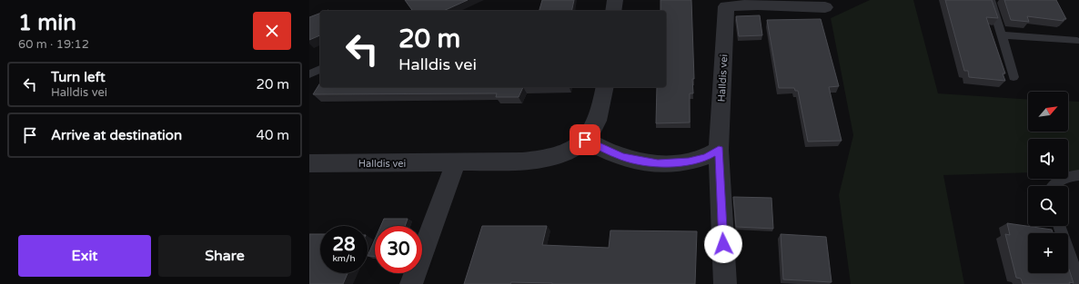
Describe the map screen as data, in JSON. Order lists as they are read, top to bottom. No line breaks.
{"streets":{"street":["Halldis vei"]},"north":"top right","page":{"heading":["1 min","60 m · 19:12"],"turn":["20 m","Halldis vei"],"list":[{"name":"Turn left","note":"Halldis vei","value":"20 m"},{"name":"Arrive at destination","value":"40 m"}],"map_buttons":"+","speed":"28 km/h","limit":"30","buttons":["Exit","Share"]}}
